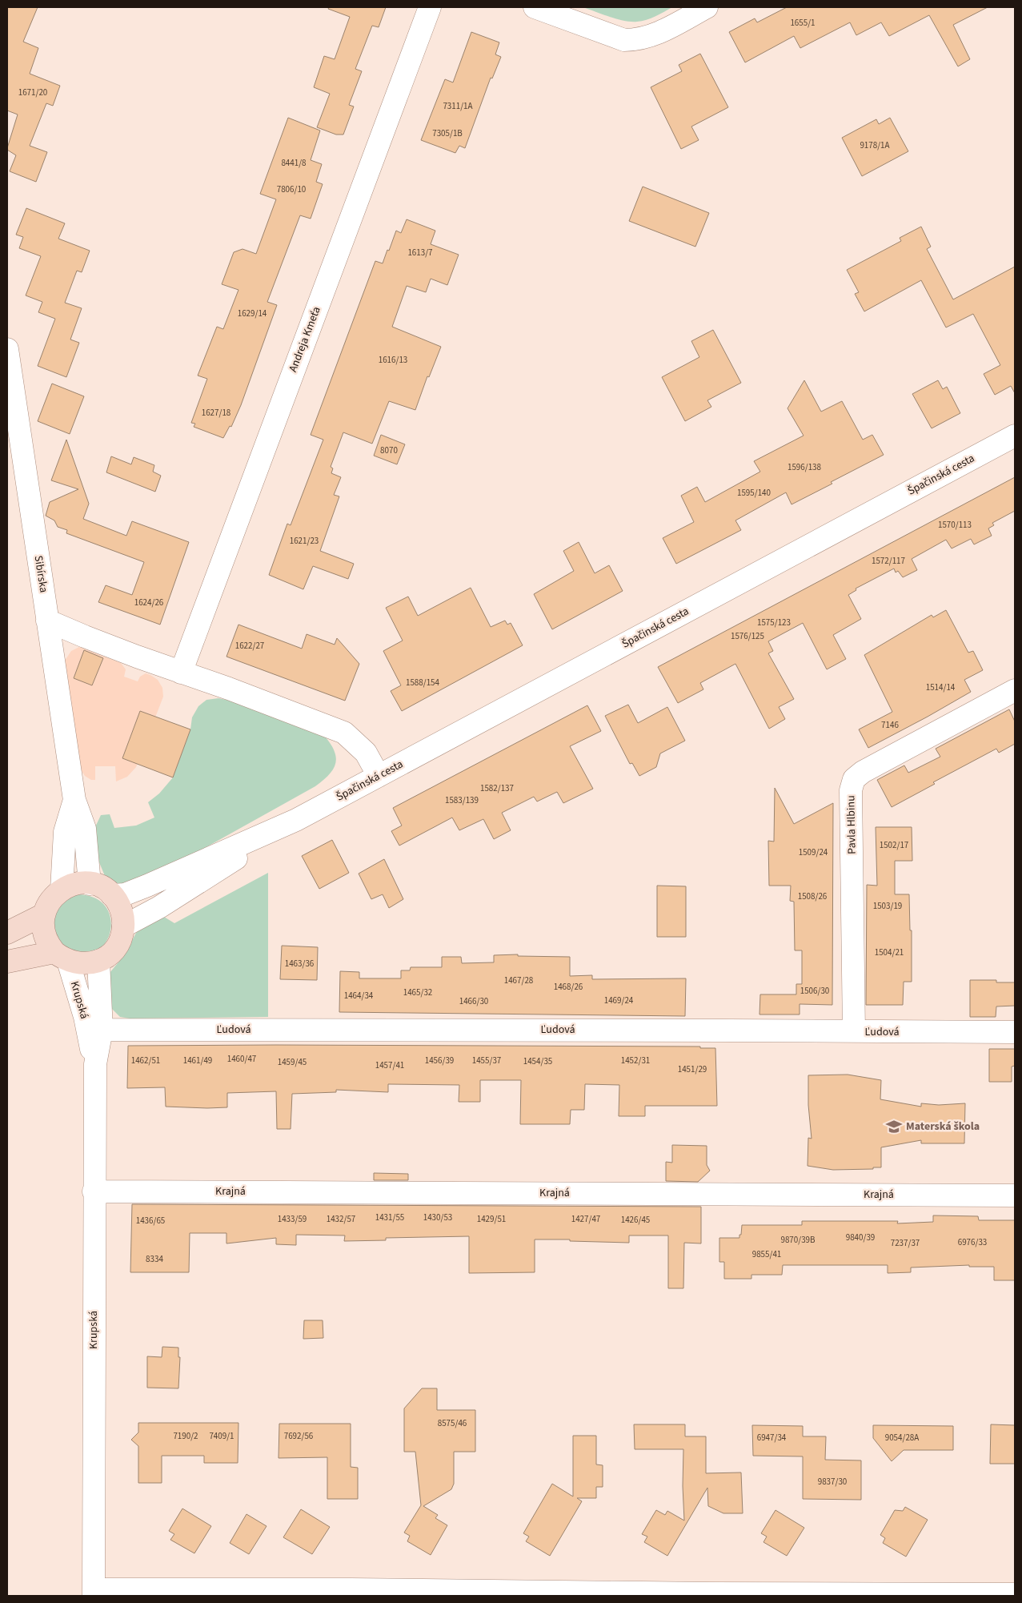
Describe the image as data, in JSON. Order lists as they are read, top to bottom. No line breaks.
{"streets":{"street":["Andreja Kmeťa","Špačinská cesta","Sibírska","Pavla Hlbinu","Krupská","Ľudová","Krajná"]},"crossings":[["Špačinská cesta","Sibírska"],["Špačinská cesta","Krupská"],["Sibírska","Krupská"],["Pavla Hlbinu","Ľudová"],["Krupská","Ľudová"],["Krupská","Krajná"]],"places":{"school or university":["Materská škola"]},"house_numbers":["1655/1","1671/20","7311/1A","7305/1B","9178/1A","8441/8","7806/10","1613/7","1629/14","1616/13","1627/18","8070","1596/138","1595/140","1570/113","1621/23","1572/117","1624/26","1575/123","1576/125","1622/27","1588/154","1514/14","7146","1582/137","1583/139","1502/17","1509/24","1508/26","1503/19","1504/21","1463/36","1467/28","1468/26","1506/30","1465/32","1464/34","1469/24","1466/30","1460/47","1462/51","1461/49","1456/39","1455/37","1452/31","1454/35","1459/45","1457/41","1451/29","1431/55","1430/53","1433/59","1432/57","1429/51","1427/47","1426/45","1436/65","9840/39","9870/39B","6976/33","7237/37","9855/41","8334","8575/46","7190/2","7409/1","7692/56","6947/34","9054/28A","9837/30"]}
